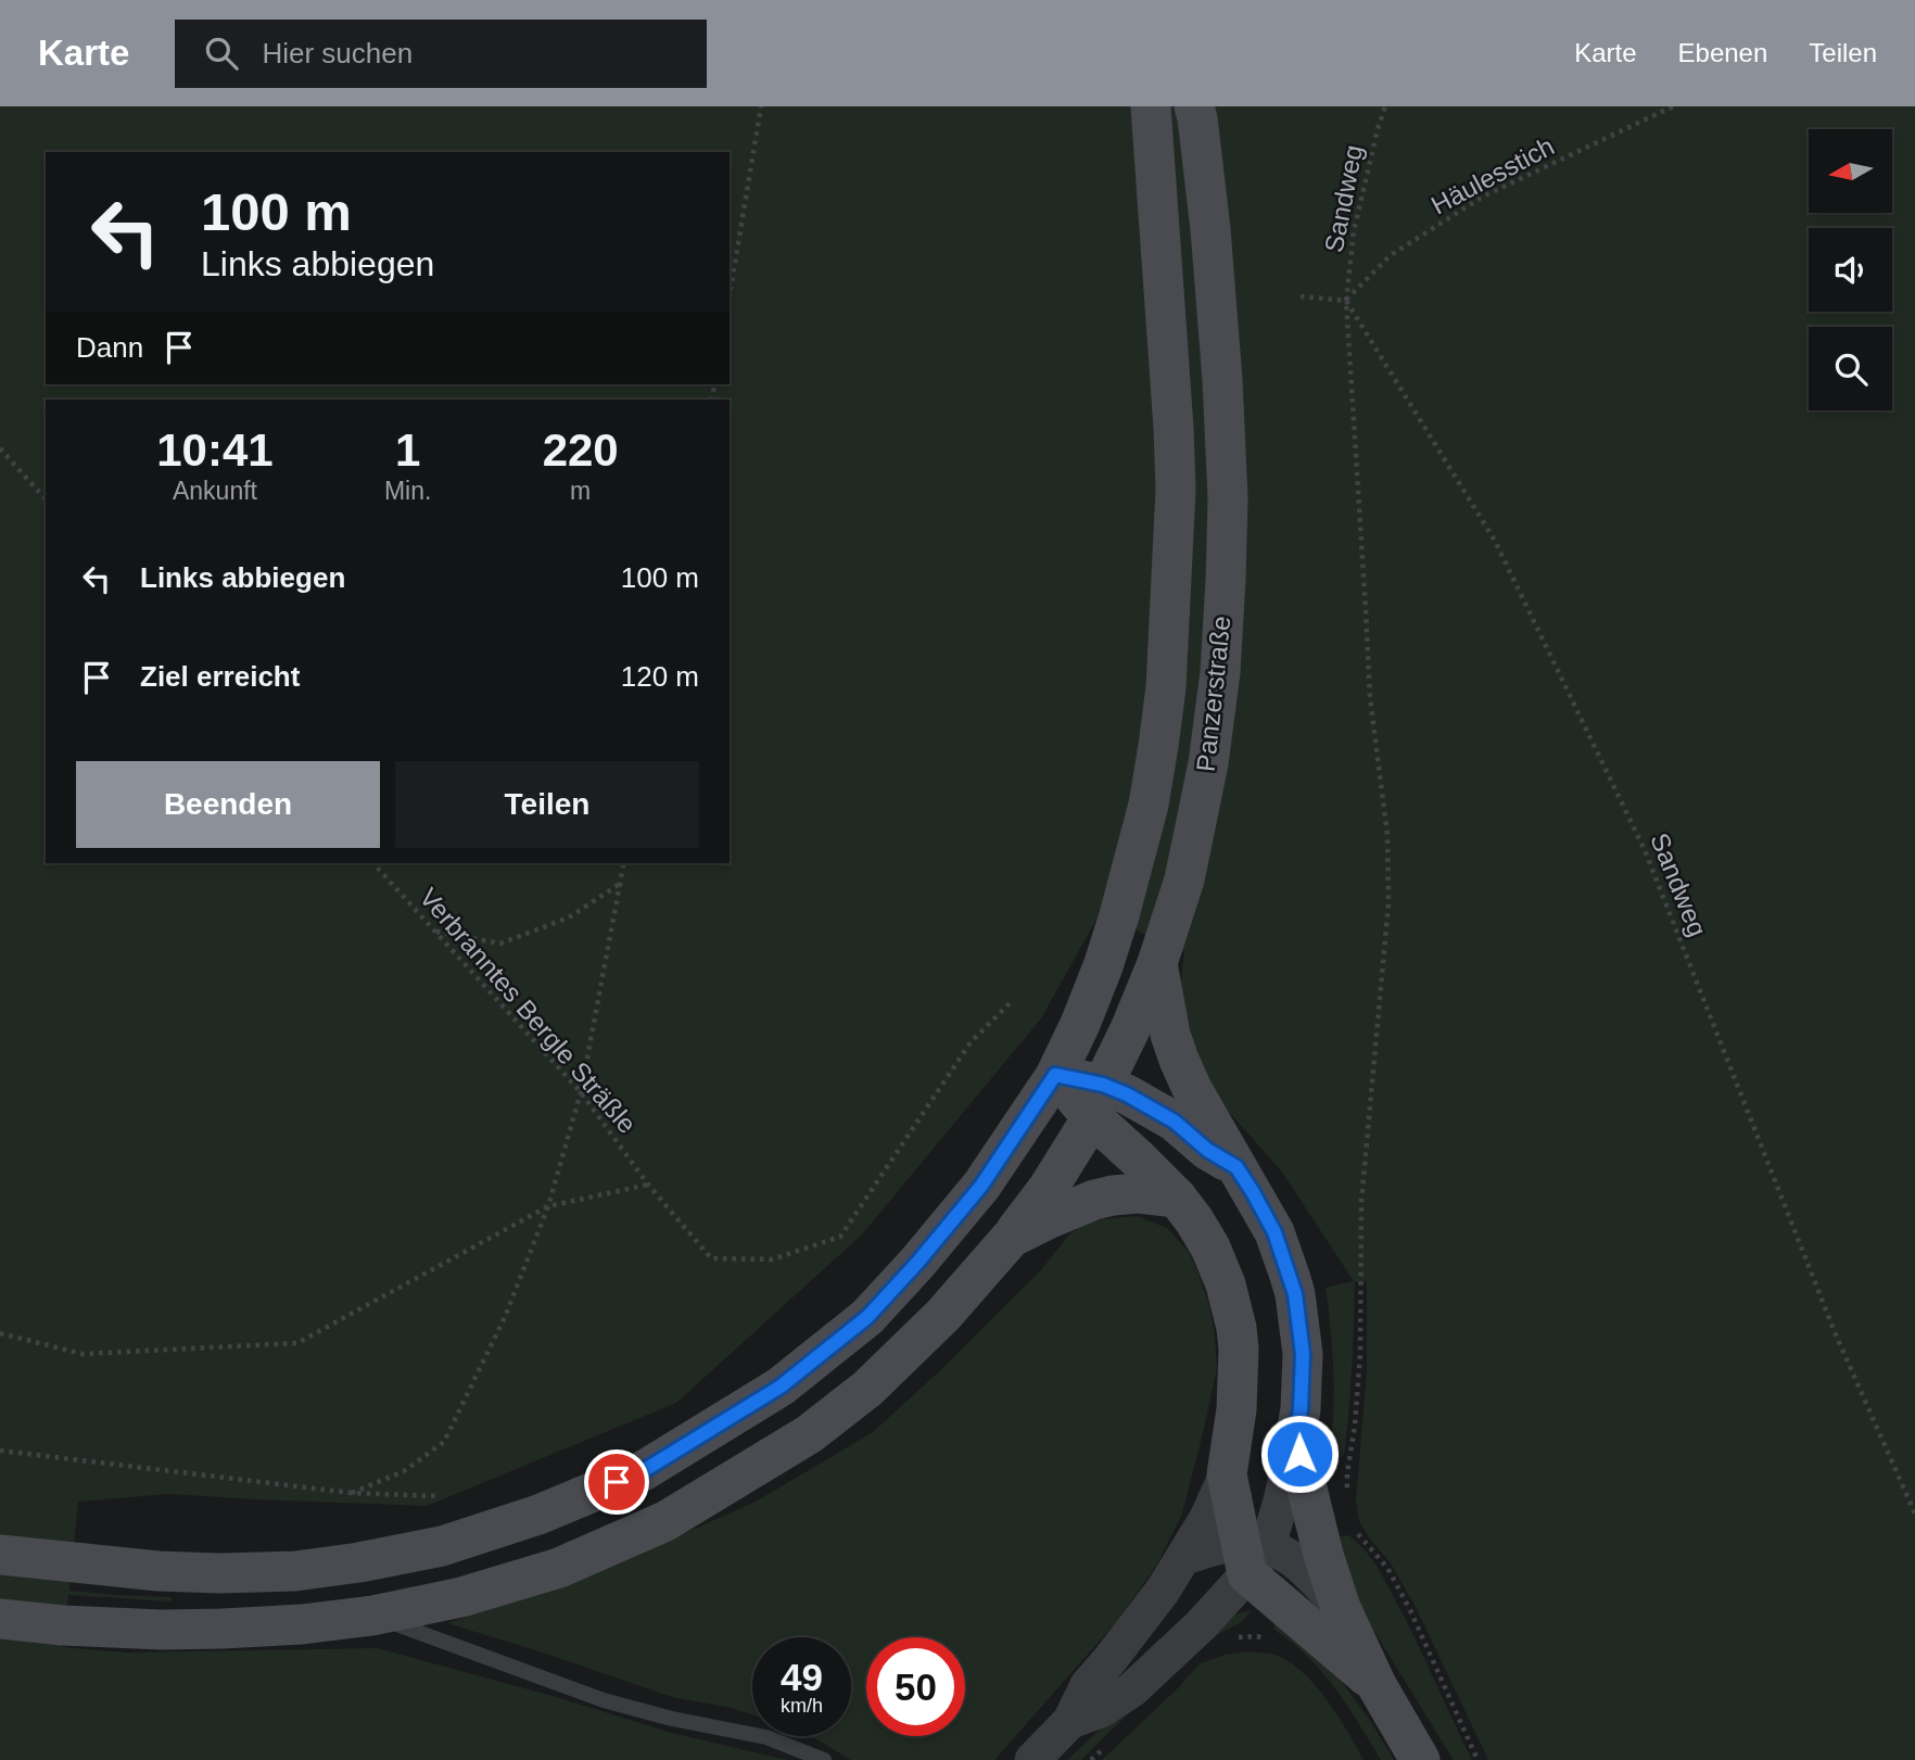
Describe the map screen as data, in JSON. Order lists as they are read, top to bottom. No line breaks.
{"streets":{"main road":["Panzerstraße"],"path":["Häulesstich","Sandweg","Verbranntes Bergle Sträßle"]},"crossings":[["Häulesstich","Sandweg"]],"north":"left","page":{"header":"Karte","search":"Hier suchen","nav":["Karte","Ebenen","Teilen"],"turn":["100 m","Links abbiegen"],"then":"Dann","eta":["10:41","Ankunft","1","Min.","220","m"],"list":[{"name":"Links abbiegen","value":"100 m"},{"name":"Ziel erreicht","value":"120 m"}],"buttons":["Beenden","Teilen"],"speed":"49 km/h","limit":"50"}}
